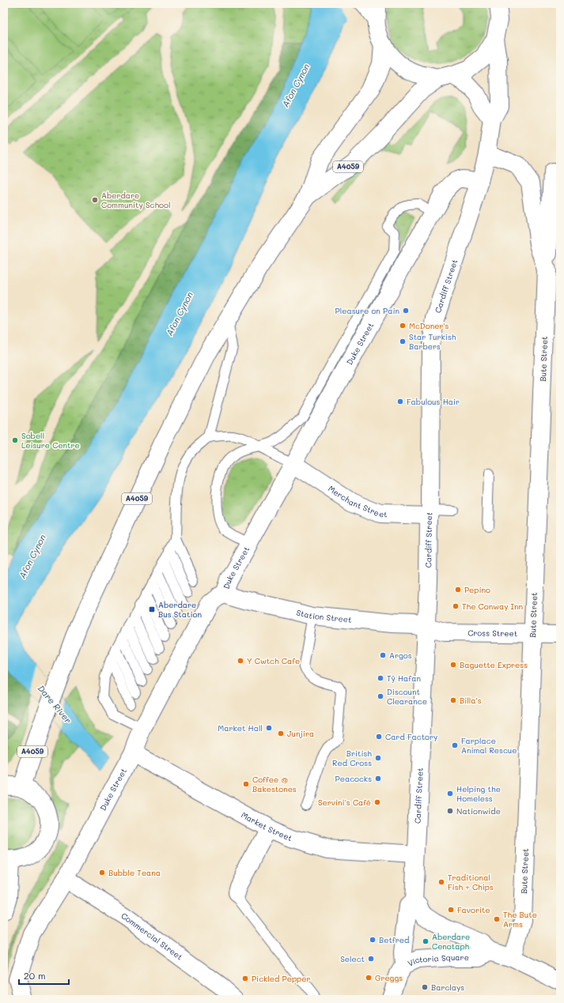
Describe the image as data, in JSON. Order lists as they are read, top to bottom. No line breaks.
{"streets":{"street":["A4059","Cardiff Street","Duke Street","Bute Street","Merchant Street","Station Street","Cross Street","Market Street","Commercial Street","Victoria Square"]},"crossings":[["Cardiff Street","Duke Street"],["Cardiff Street","Bute Street"],["Cardiff Street","Merchant Street"],["Cardiff Street","Station Street"],["Cardiff Street","Cross Street"],["Cardiff Street","Market Street"],["Cardiff Street","Victoria Square"],["Duke Street","Merchant Street"],["Duke Street","Station Street"],["Duke Street","Market Street"],["Duke Street","Commercial Street"],["Bute Street","Cross Street"],["Station Street","Cross Street"]],"water":["Afon Cynon","Dare River"],"places":{"other":["Aberdare Community School","Pleasure on Pain","McDoner's","Star Turkish Barbers","Fabulous Hair","Sobell Leisure Centre","Pepino","The Conway Inn","Argos","Y Cwtch Cafe","Baguette Express","Tŷ Hafan","Discount Clearance","Billa's","Market Hall","Junjira","Card Factory","Farplace Animal Rescue","British Red Cross","Peacocks","Coffee @ Bakestones","Helping the Homeless","Servini's Café","Nationwide","Bubble Teana","Traditional Fish + Chips","Favorite","The Bute Arms","Betfred","Aberdare Cenotaph","Select","Greggs","Pickled Pepper","Barclays"],"transit":["Aberdare Bus Station"]},"scale_bar":"20 m"}
